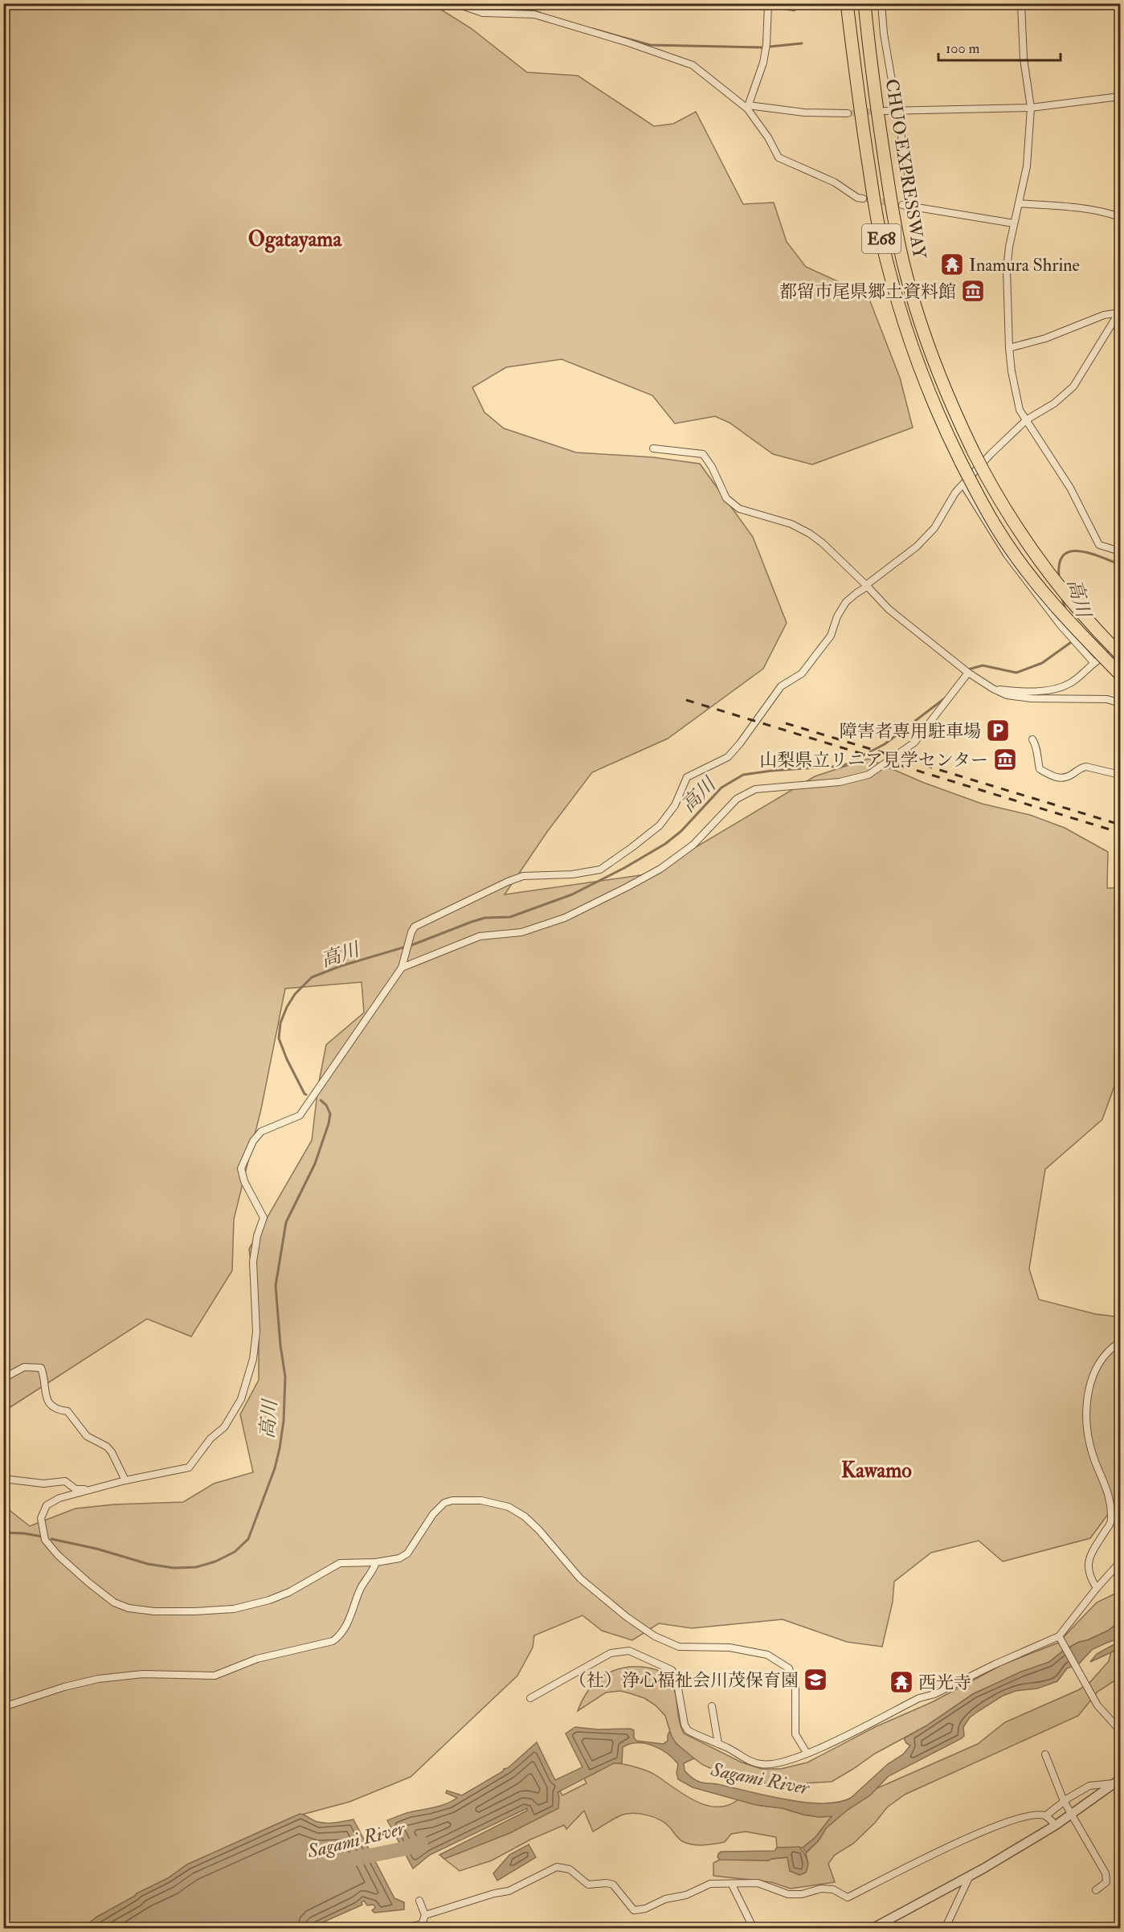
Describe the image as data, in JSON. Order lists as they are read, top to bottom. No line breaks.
{"streets":{"highway":["CHUO EXPRESSWAY","E68"]},"districts":["Ogatayama","Kawamo"],"water":["高川","Sagami River"],"places":{"temple":["Inamura Shrine","西光寺"],"museum":["都留市尾県郷土資料館","山梨県立リニア見学センター"],"parking":["障害者専用駐車場"],"school or university":["（社）浄心福祉会川茂保育園"]},"scale_bar":"100 m"}
